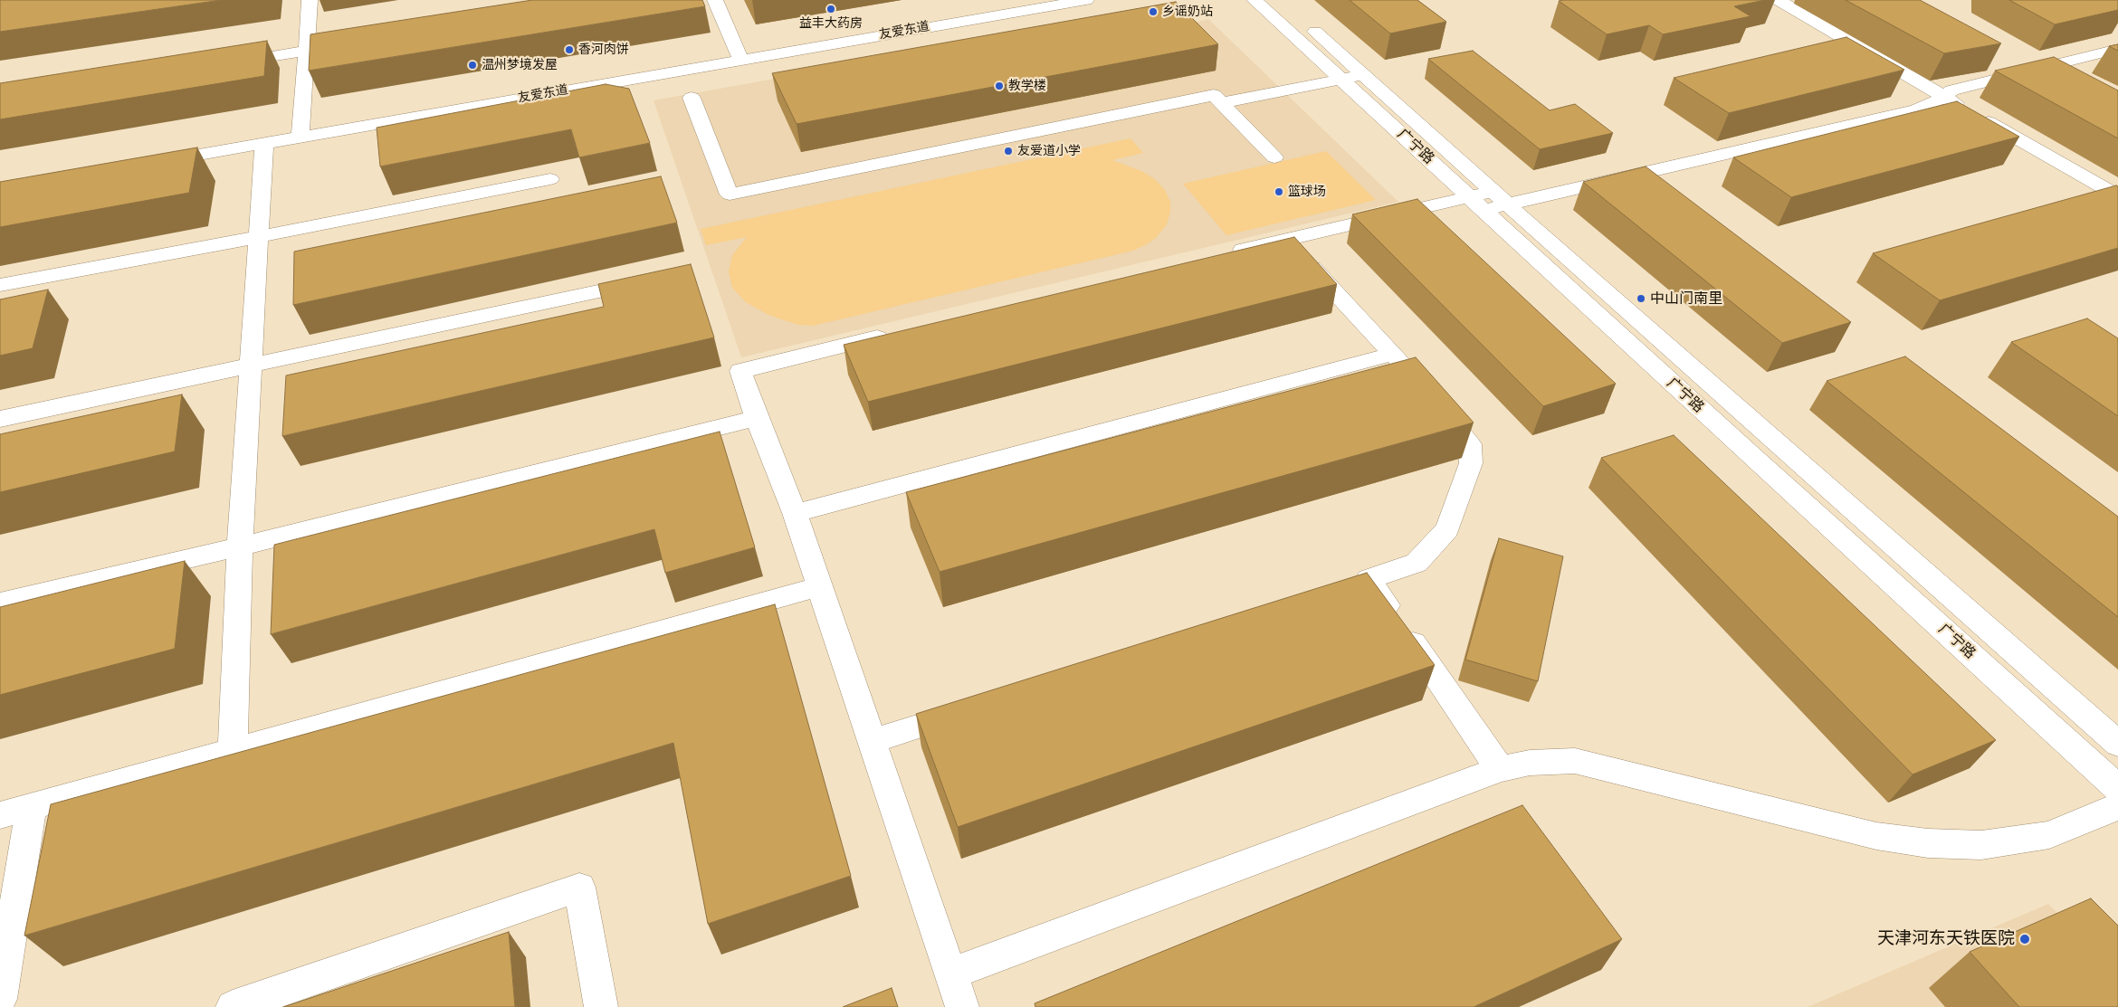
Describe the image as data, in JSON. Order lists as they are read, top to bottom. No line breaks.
{"streets":{"street":["友爱东道","广宁路"]},"places":["益丰大药房","乡谣奶站","香河肉饼","温州梦境发屋","教学楼","友爱道小学","篮球场","中山门南里","天津河东天铁医院"]}
